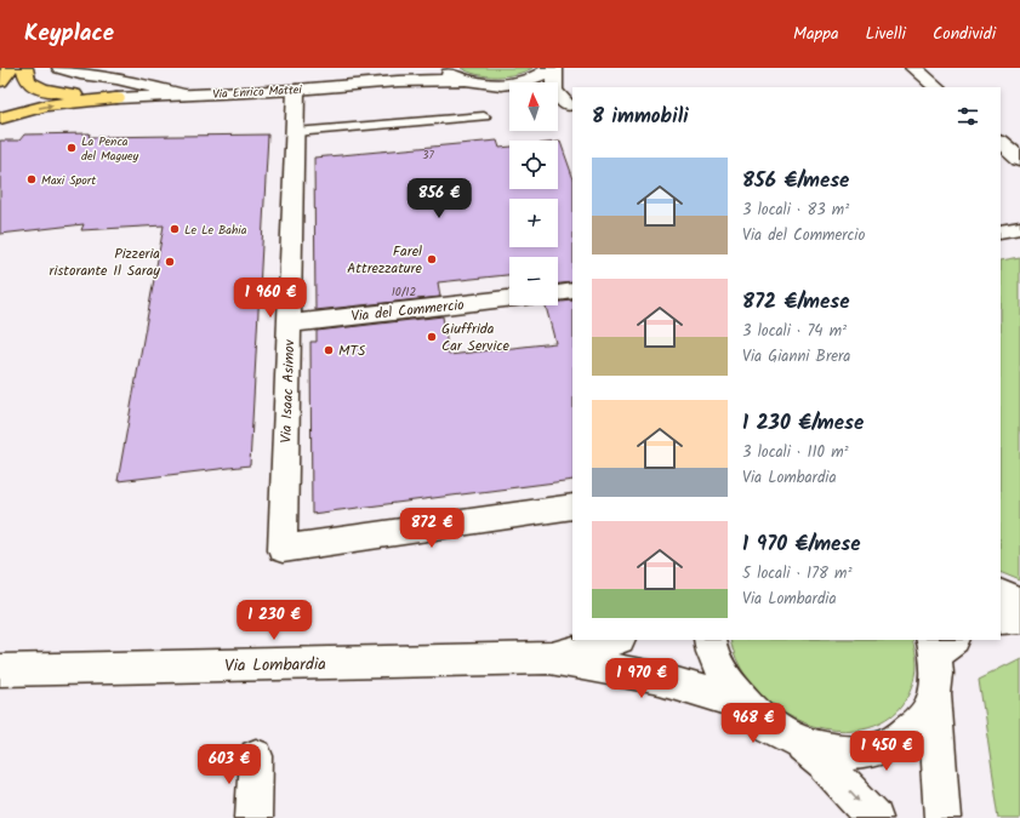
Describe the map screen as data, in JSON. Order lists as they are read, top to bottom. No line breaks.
{"streets":{"street":["Via Enrico Mattei","Via del Commercio","Via Isaac Asimov","Via Lombardia"]},"crossings":[["Via Enrico Mattei","Via Isaac Asimov"],["Via del Commercio","Via Isaac Asimov"]],"places":["La Penca del Maguey","Maxi Sport","Le Le Bahia","Farel Attrezzature","Pizzeria ristorante Il Saray","Giuffrida Car Service","MTS"],"house_numbers":["37","10/12"],"north":"top","page":{"header":"Keyplace","nav":["Mappa","Livelli","Condividi"],"map_buttons":["+","−"],"heading":"8 immobili","list":[{"name":"856 €/mese","note":"3 locali · 83 m² · Via del Commercio"},{"name":"872 €/mese","note":"3 locali · 74 m² · Via Gianni Brera"},{"name":"1 230 €/mese","note":"3 locali · 110 m² · Via Lombardia"},{"name":"1 970 €/mese","note":"5 locali · 178 m² · Via Lombardia"}],"price":["856 €","1 960 €","872 €","1 230 €","1 970 €","968 €","1 450 €","603 €"]}}
